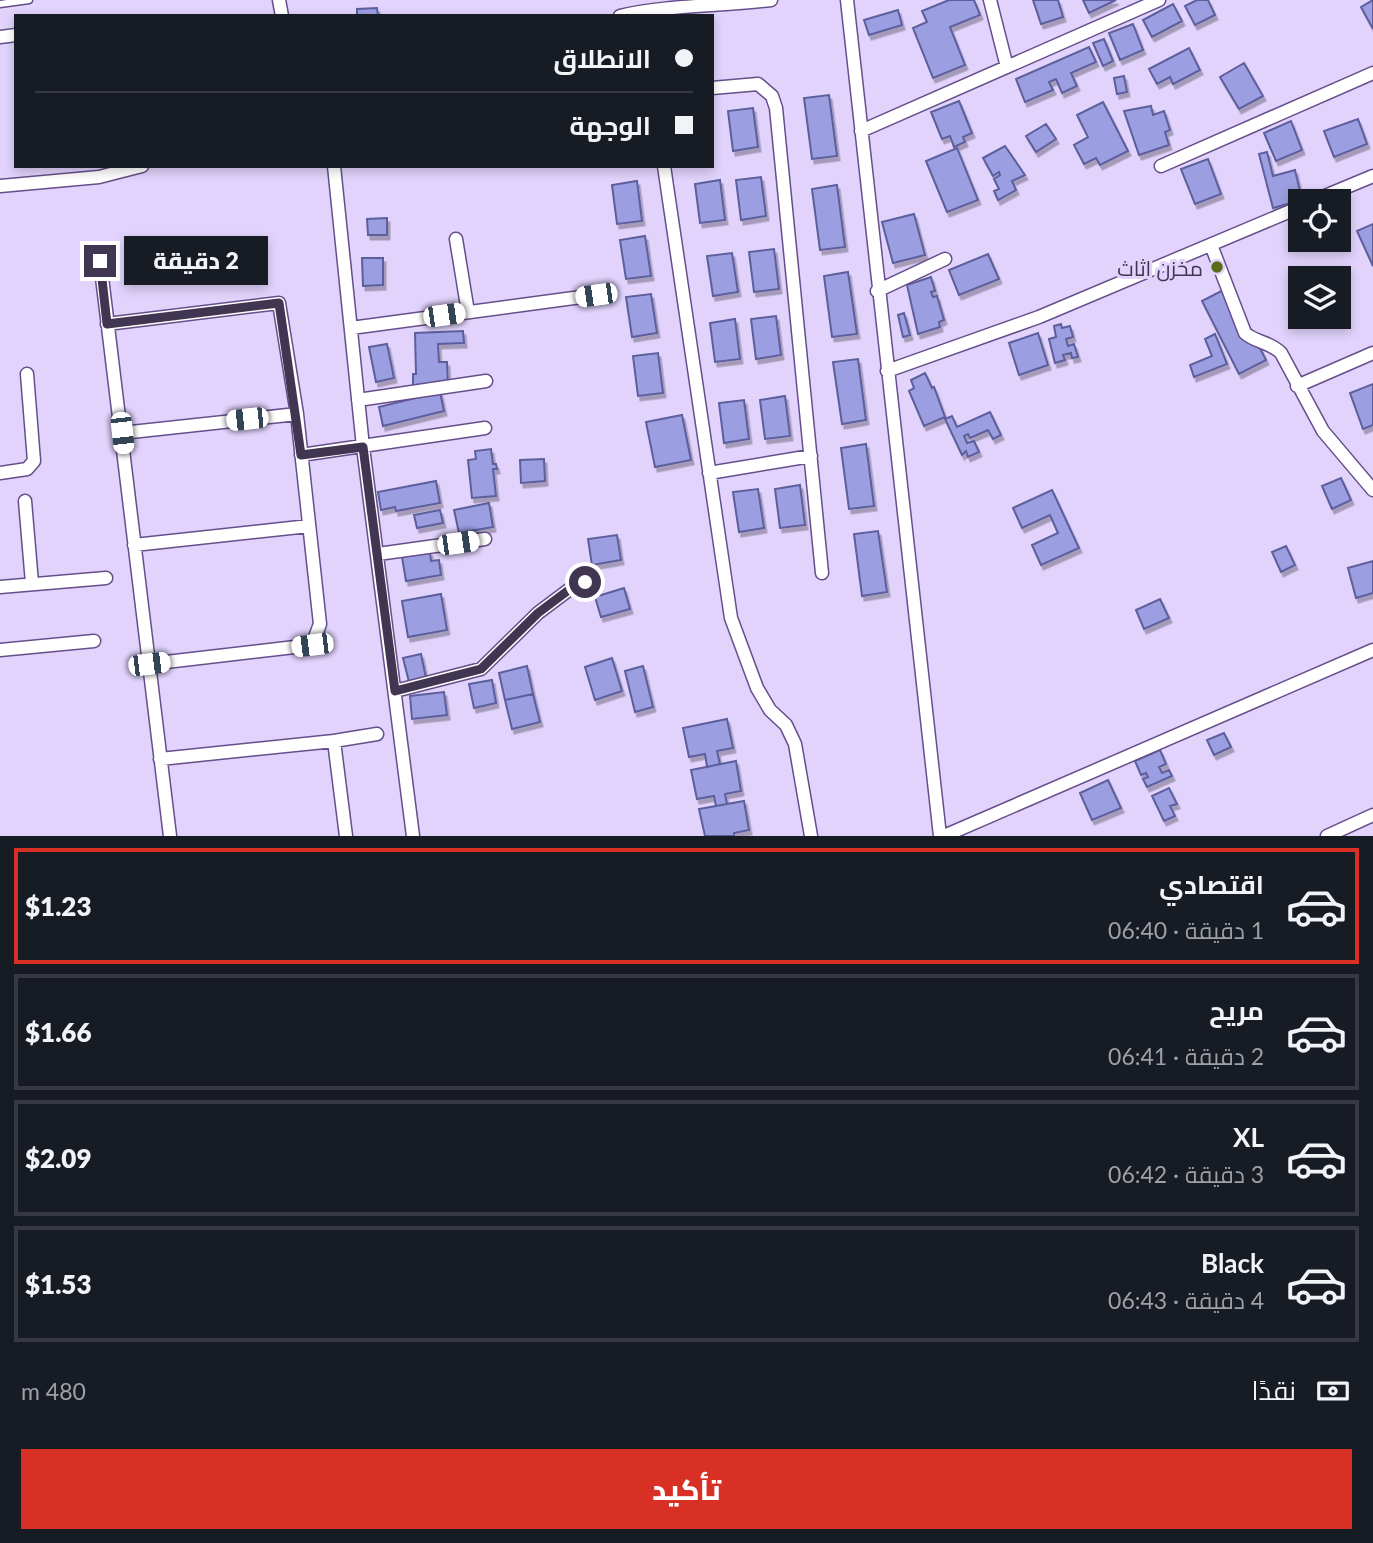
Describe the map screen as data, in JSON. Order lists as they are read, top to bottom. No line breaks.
{"places":["مخزن اثاث"],"page":{"banner":["الانطلاق","الوجهة"],"bubble":"2 دقيقة","list":[{"name":"اقتصادي","note":"1 دقيقة · 06:40","value":"$1.23"},{"name":"مريح","note":"2 دقيقة · 06:41","value":"$1.66"},{"name":"XL","note":"3 دقيقة · 06:42","value":"$2.09"},{"name":"Black","note":"4 دقيقة · 06:43","value":"$1.53"}],"pay":["نقدًا","480 m"],"buttons":"تأكيد"}}
